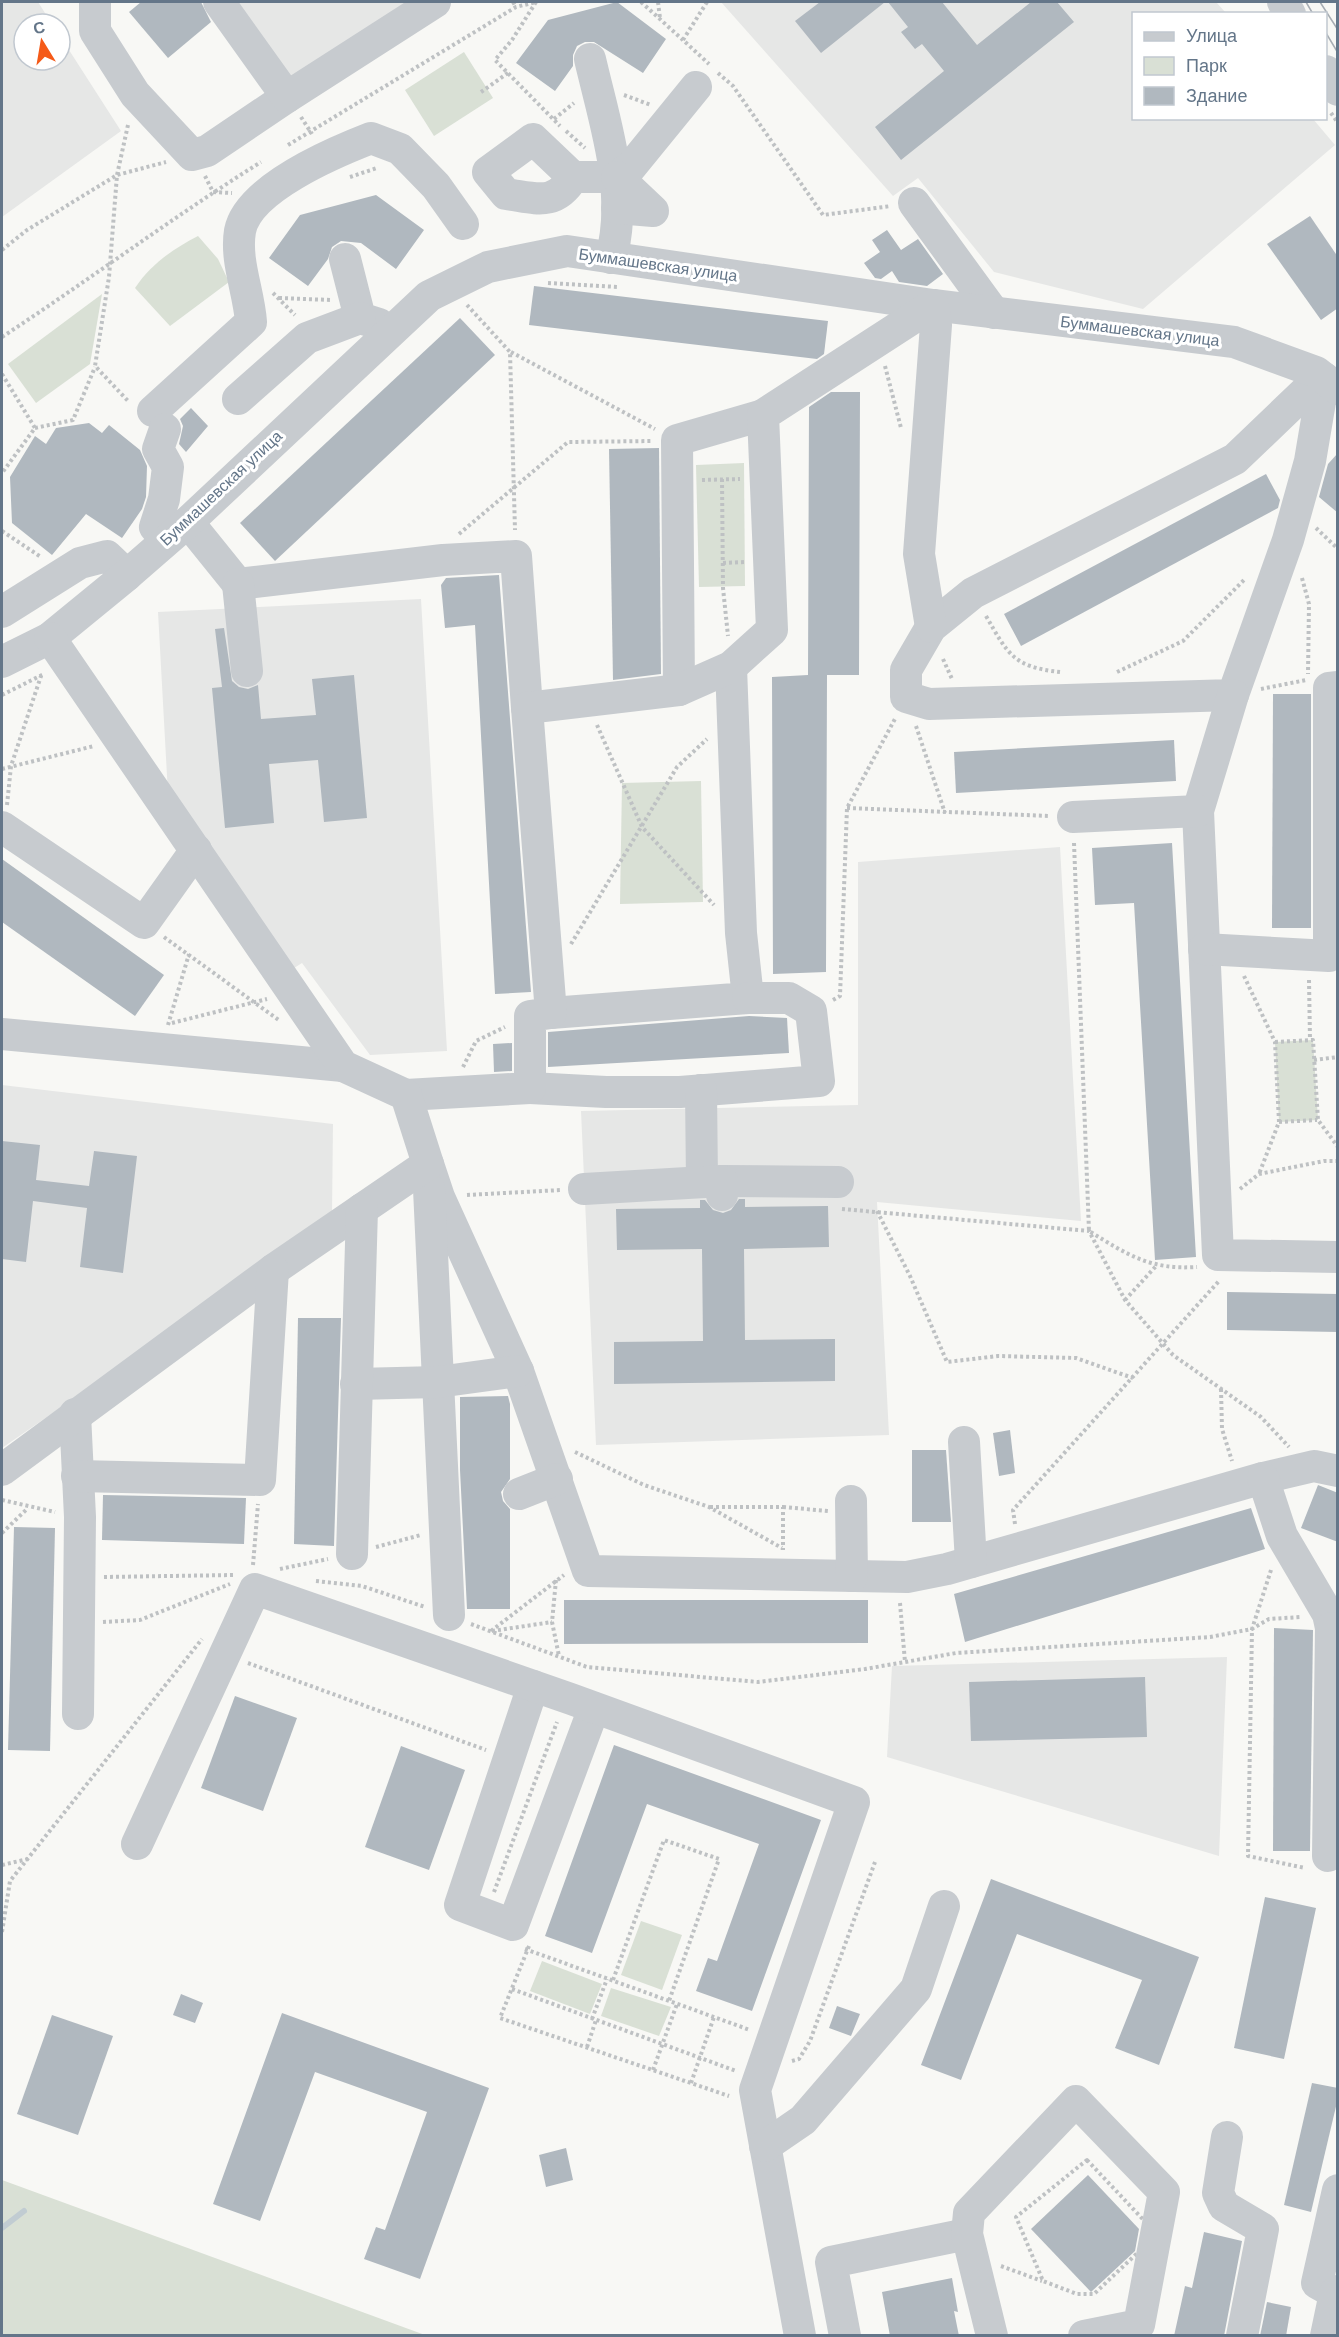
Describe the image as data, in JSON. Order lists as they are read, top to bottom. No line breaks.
{"streets":{"street":["Буммашевская улица"]},"legend":["Улица","Парк","Здание"],"north":"top"}
